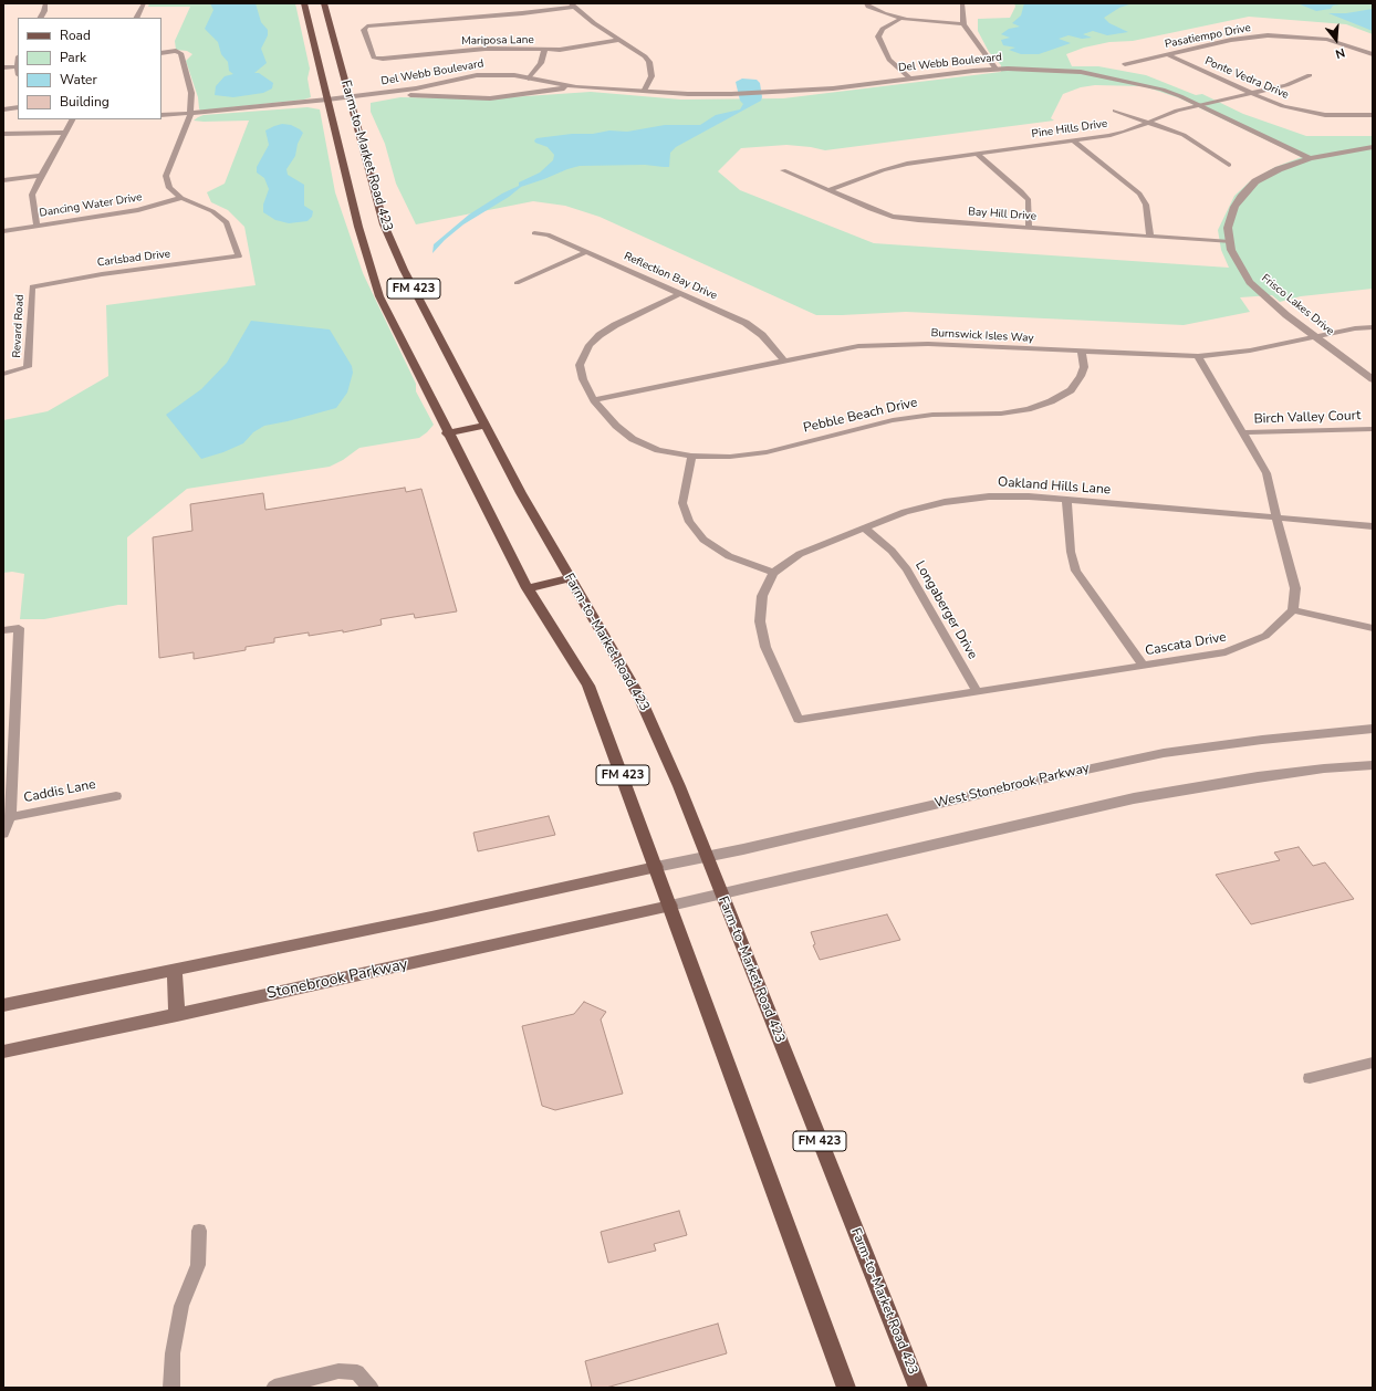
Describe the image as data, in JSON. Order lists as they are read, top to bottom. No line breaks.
{"streets":{"main road":["Farm-to-Market Road 423","FM 423","Stonebrook Parkway"],"street":["Pasatiempo Drive","Mariposa Lane","Del Webb Boulevard","Ponte Vedra Drive","Pine Hills Drive","Dancing Water Drive","Bay Hill Drive","Carlsbad Drive","Reflection Bay Drive","Frisco Lakes Drive","Revard Road","Burnswick Isles Way","Pebble Beach Drive","Birch Valley Court","Oakland Hills Lane","Longaberger Drive","Cascata Drive","West Stonebrook Parkway","Caddis Lane"]},"crossings":[["Pasatiempo Drive","Ponte Vedra Drive"],["Del Webb Boulevard","Pine Hills Drive"],["Del Webb Boulevard","Farm-to-Market Road 423"],["Del Webb Boulevard","Frisco Lakes Drive"],["Ponte Vedra Drive","Pine Hills Drive"],["Pine Hills Drive","Bay Hill Drive"],["Farm-to-Market Road 423","West Stonebrook Parkway"],["Farm-to-Market Road 423","Stonebrook Parkway"],["Dancing Water Drive","Carlsbad Drive"],["Bay Hill Drive","Frisco Lakes Drive"],["Carlsbad Drive","Revard Road"],["Reflection Bay Drive","Burnswick Isles Way"],["Reflection Bay Drive","Pebble Beach Drive"],["Frisco Lakes Drive","Burnswick Isles Way"],["Burnswick Isles Way","Pebble Beach Drive"],["Oakland Hills Lane","Longaberger Drive"],["Oakland Hills Lane","Cascata Drive"],["Longaberger Drive","Cascata Drive"]],"legend":["Road","Park","Water","Building"],"north":"bottom"}
